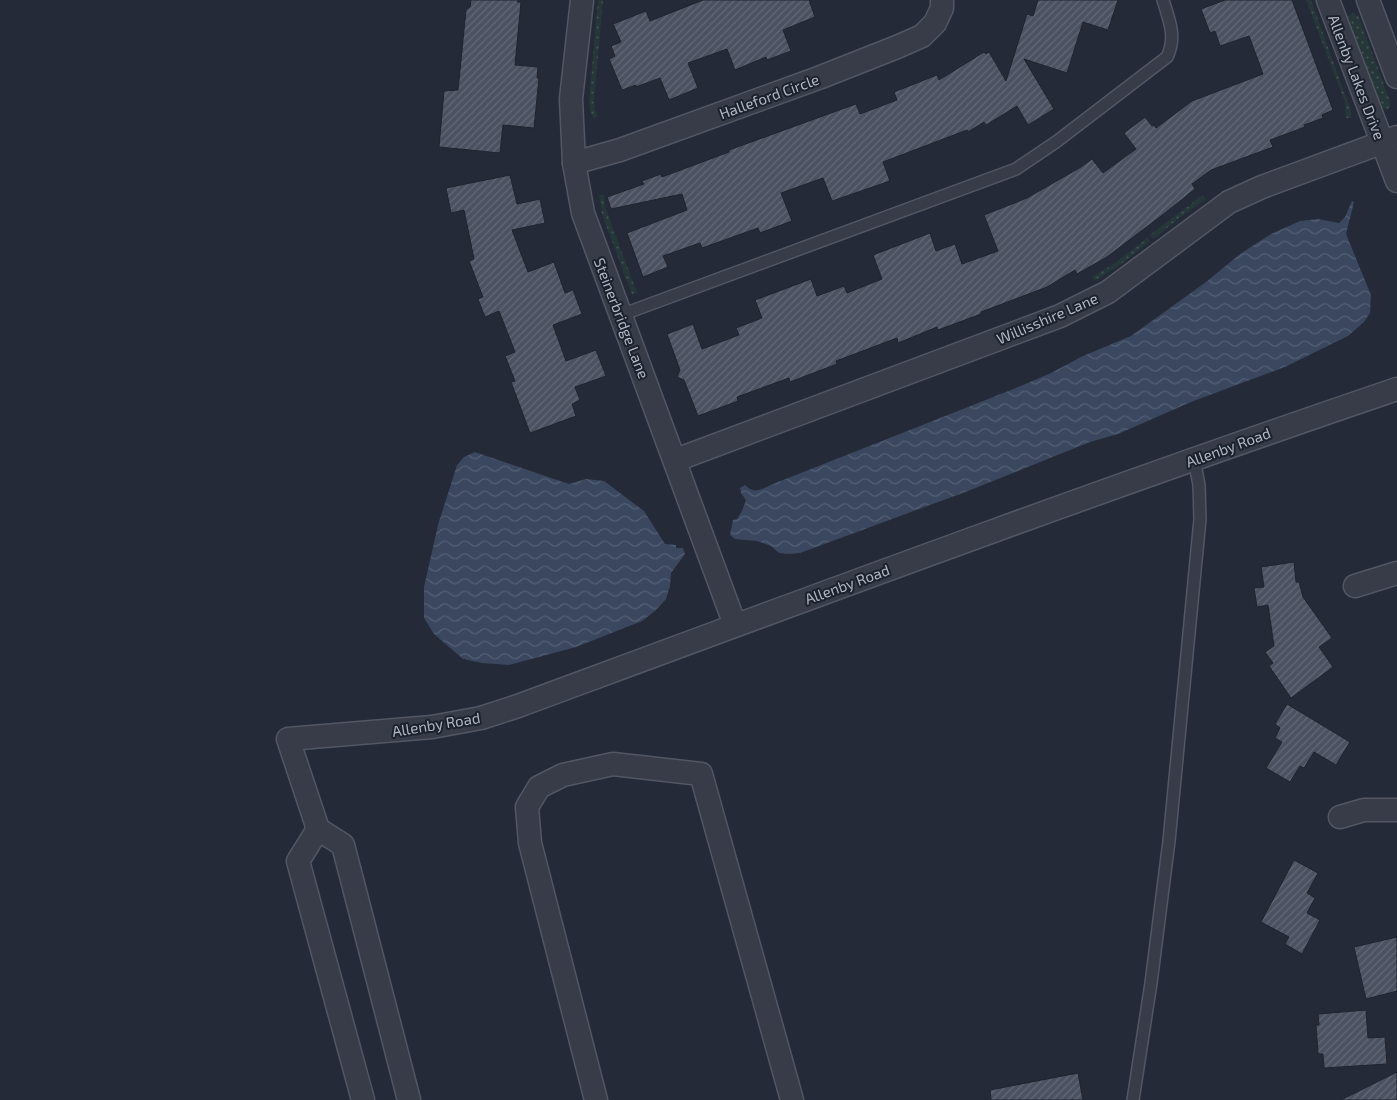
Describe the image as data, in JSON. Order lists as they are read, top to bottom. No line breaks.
{"streets":{"street":["Allenby Lakes Drive","Halleford Circle","Steinerbridge Lane","Willisshire Lane","Allenby Road"]},"crossings":[["Allenby Lakes Drive","Willisshire Lane"],["Halleford Circle","Steinerbridge Lane"],["Steinerbridge Lane","Willisshire Lane"],["Steinerbridge Lane","Allenby Road"]]}
